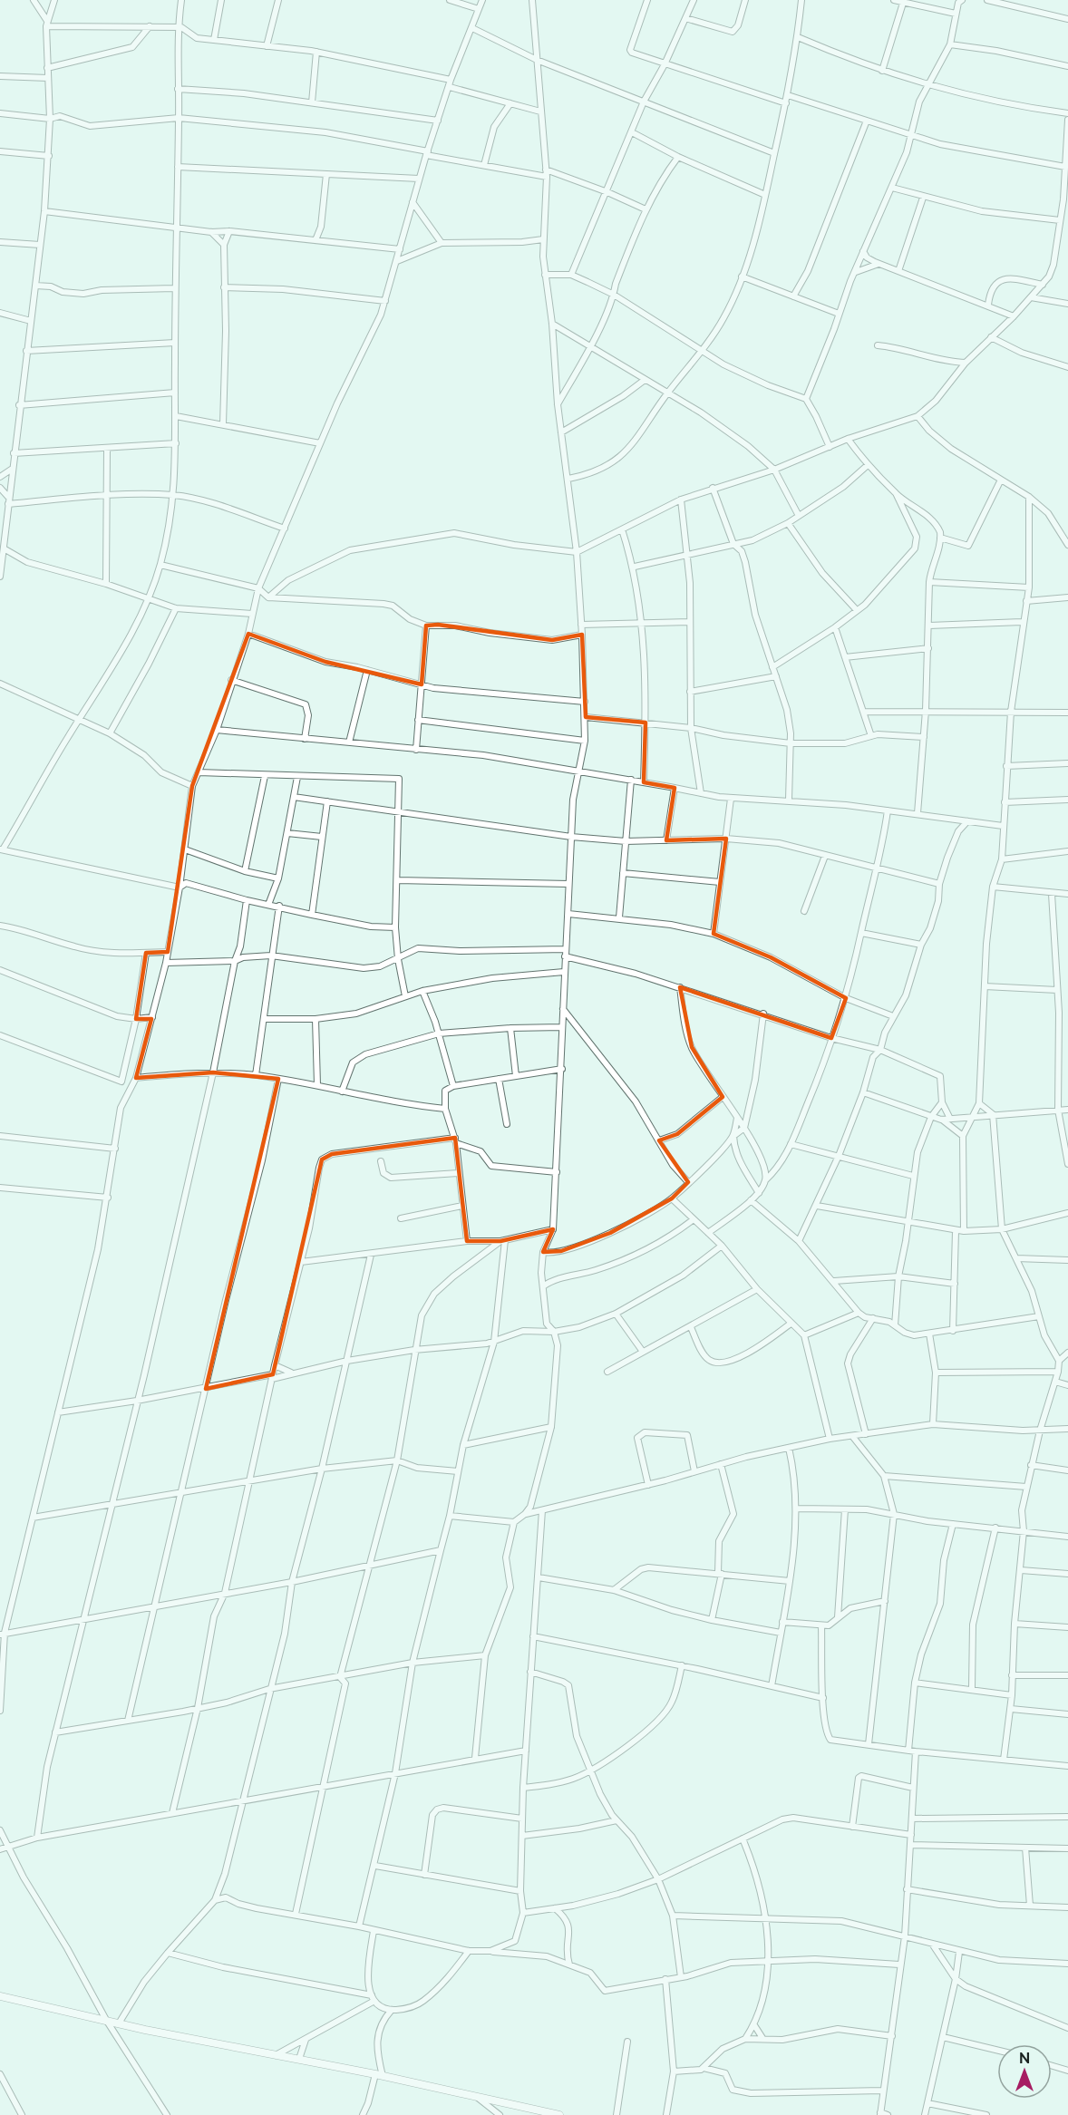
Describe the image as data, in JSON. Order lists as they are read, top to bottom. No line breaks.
{"north":"top"}
